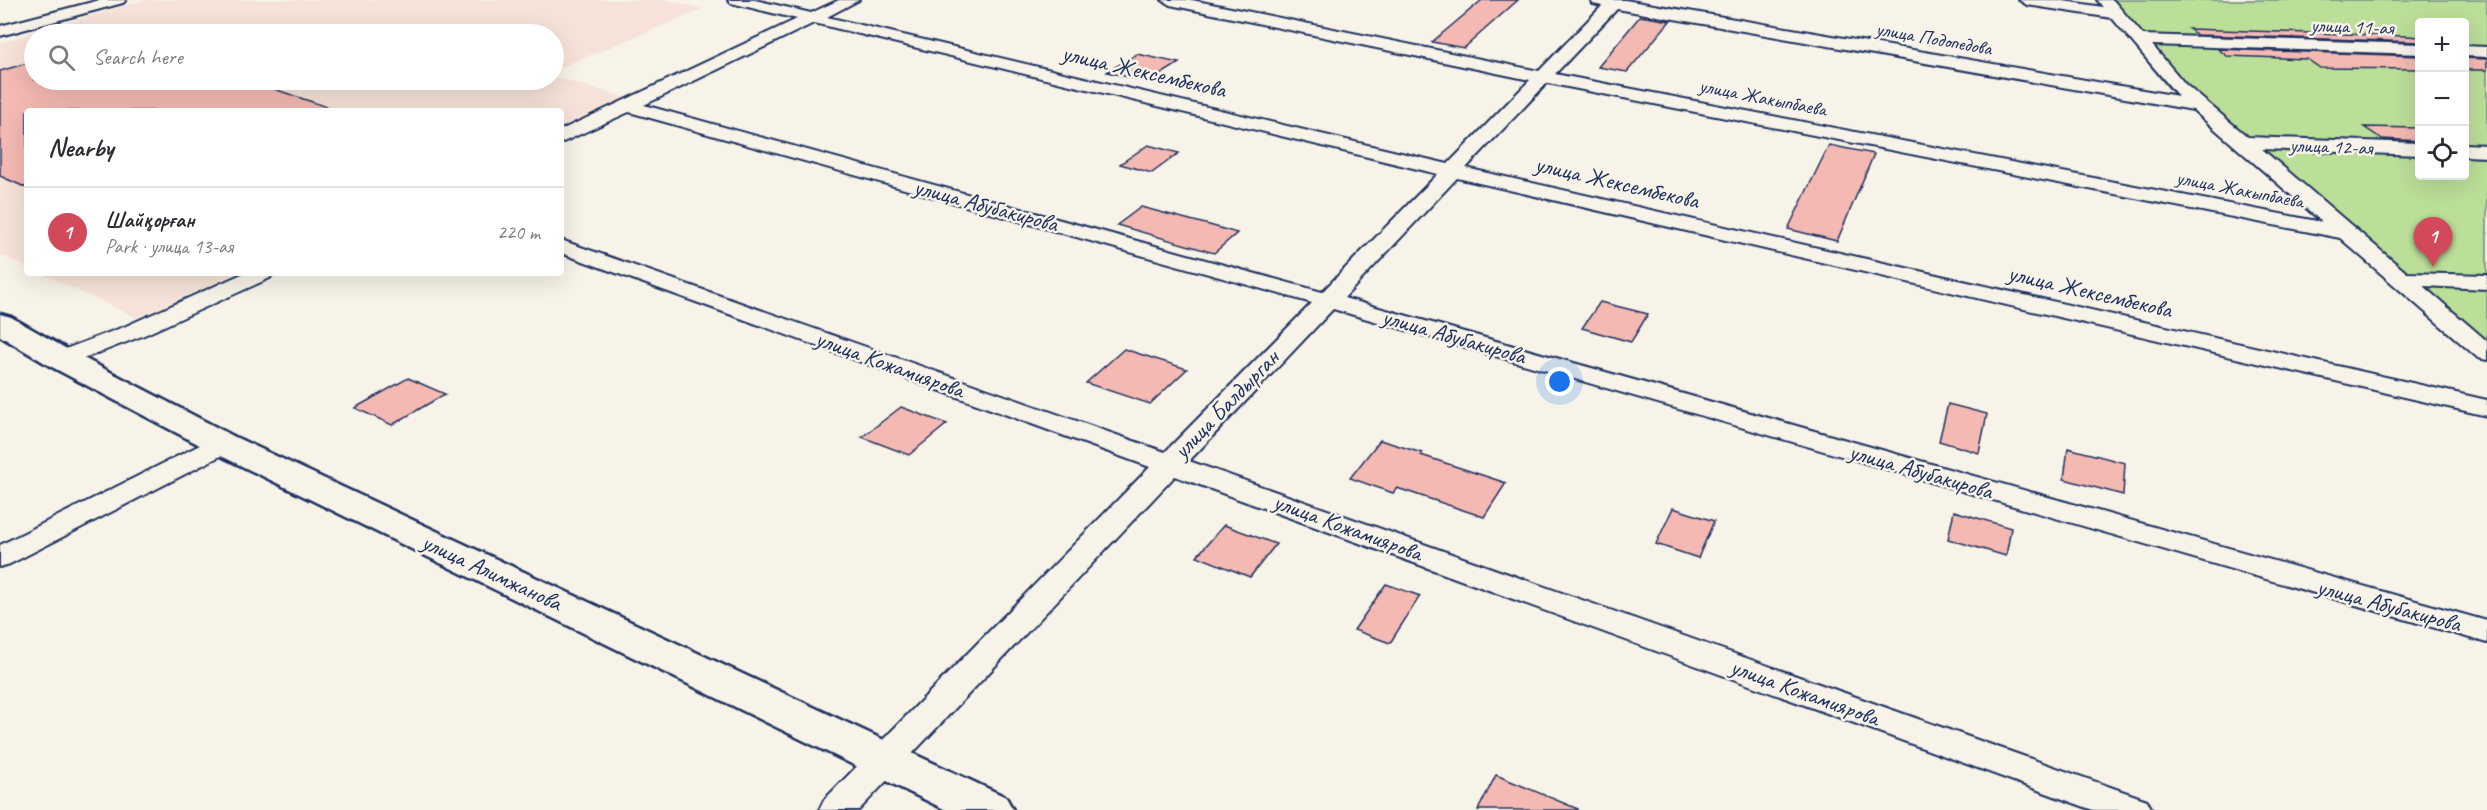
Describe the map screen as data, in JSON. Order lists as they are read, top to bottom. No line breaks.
{"streets":{"street":["улица 11-ая","улица Подопедова","улица Жексембекова","улица Жакыпбаева","улица 12-ая","улица Абубакирова","улица Кожамиярова","улица Балдырган","улица Алимжанова"]},"crossings":[["улица Подопедова","улица Балдырган"],["улица Жексембекова","улица Балдырган"],["улица Жакыпбаева","улица Балдырган"],["улица Абубакирова","улица Балдырган"],["улица Кожамиярова","улица Балдырган"],["улица Балдырган","улица Алимжанова"]],"page":{"map_buttons":["+","−"],"search":"Search here","heading":"Nearby","list":[{"mark":"1","name":"Шайқорған","note":"Park · улица 13-ая","value":"220 m"}],"pins":"1"}}
